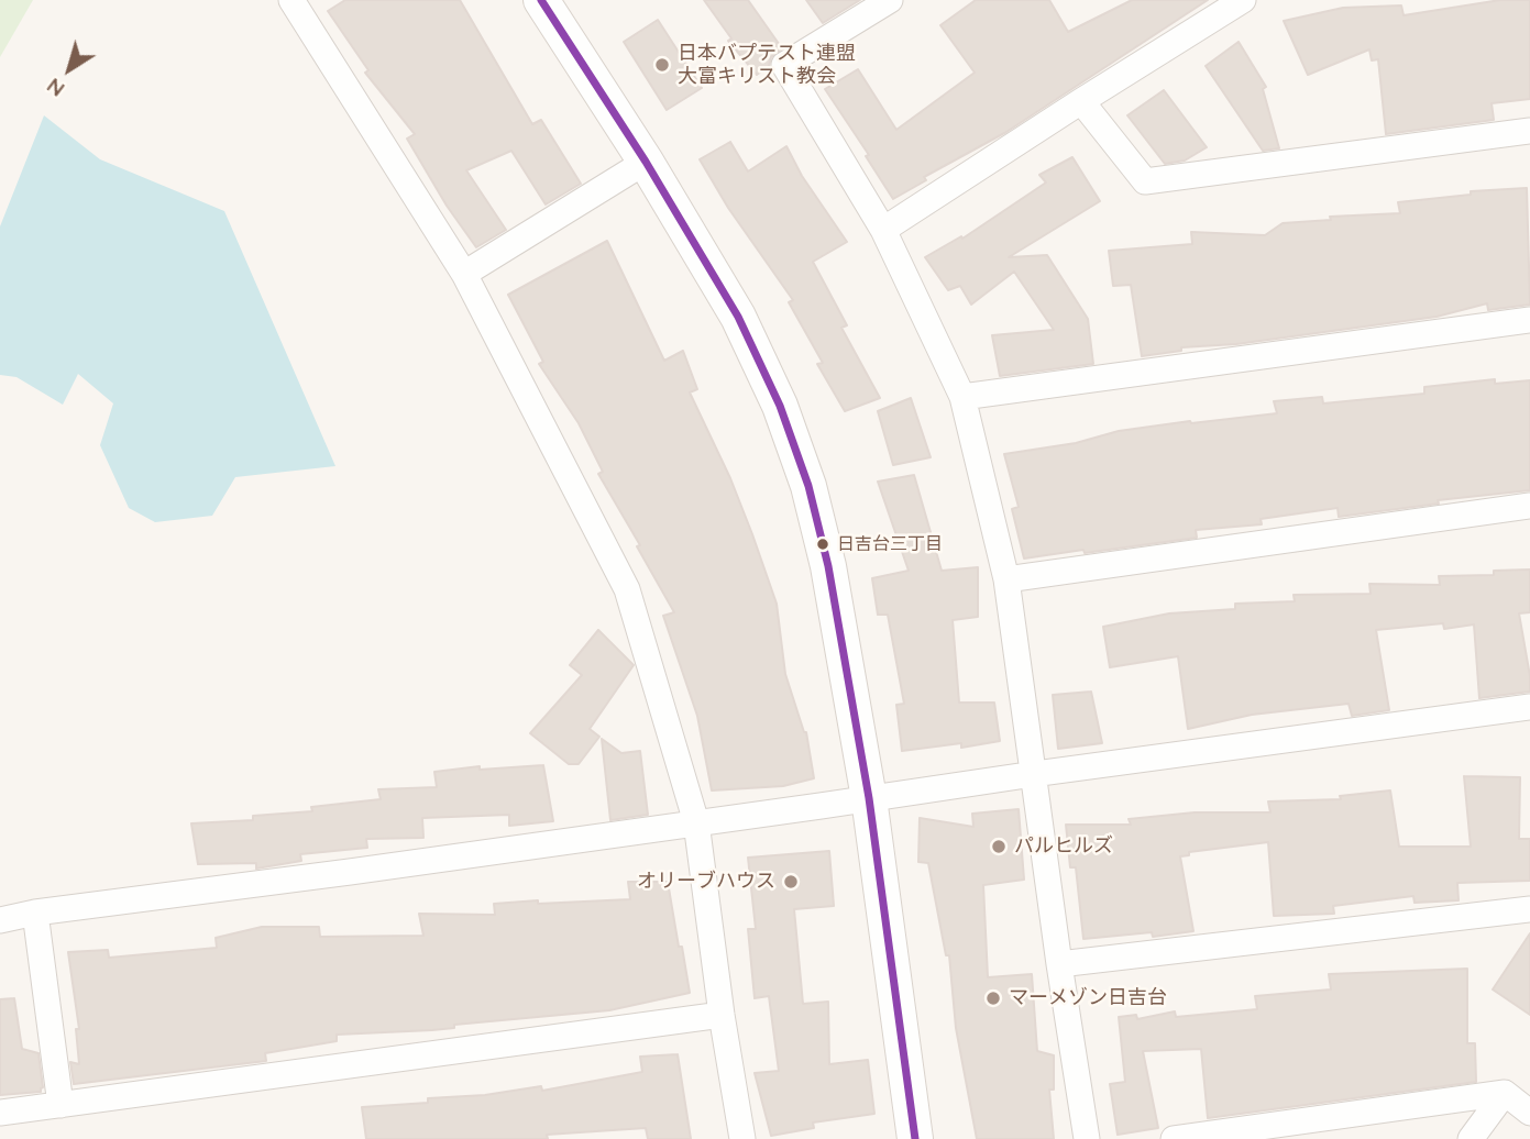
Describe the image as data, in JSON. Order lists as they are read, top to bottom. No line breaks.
{"places":["日本バプテスト連盟 大富キリスト教会","日吉台三丁目","パルヒルズ","オリーブハウス","マーメゾン日吉台"],"north":"bottom left"}
